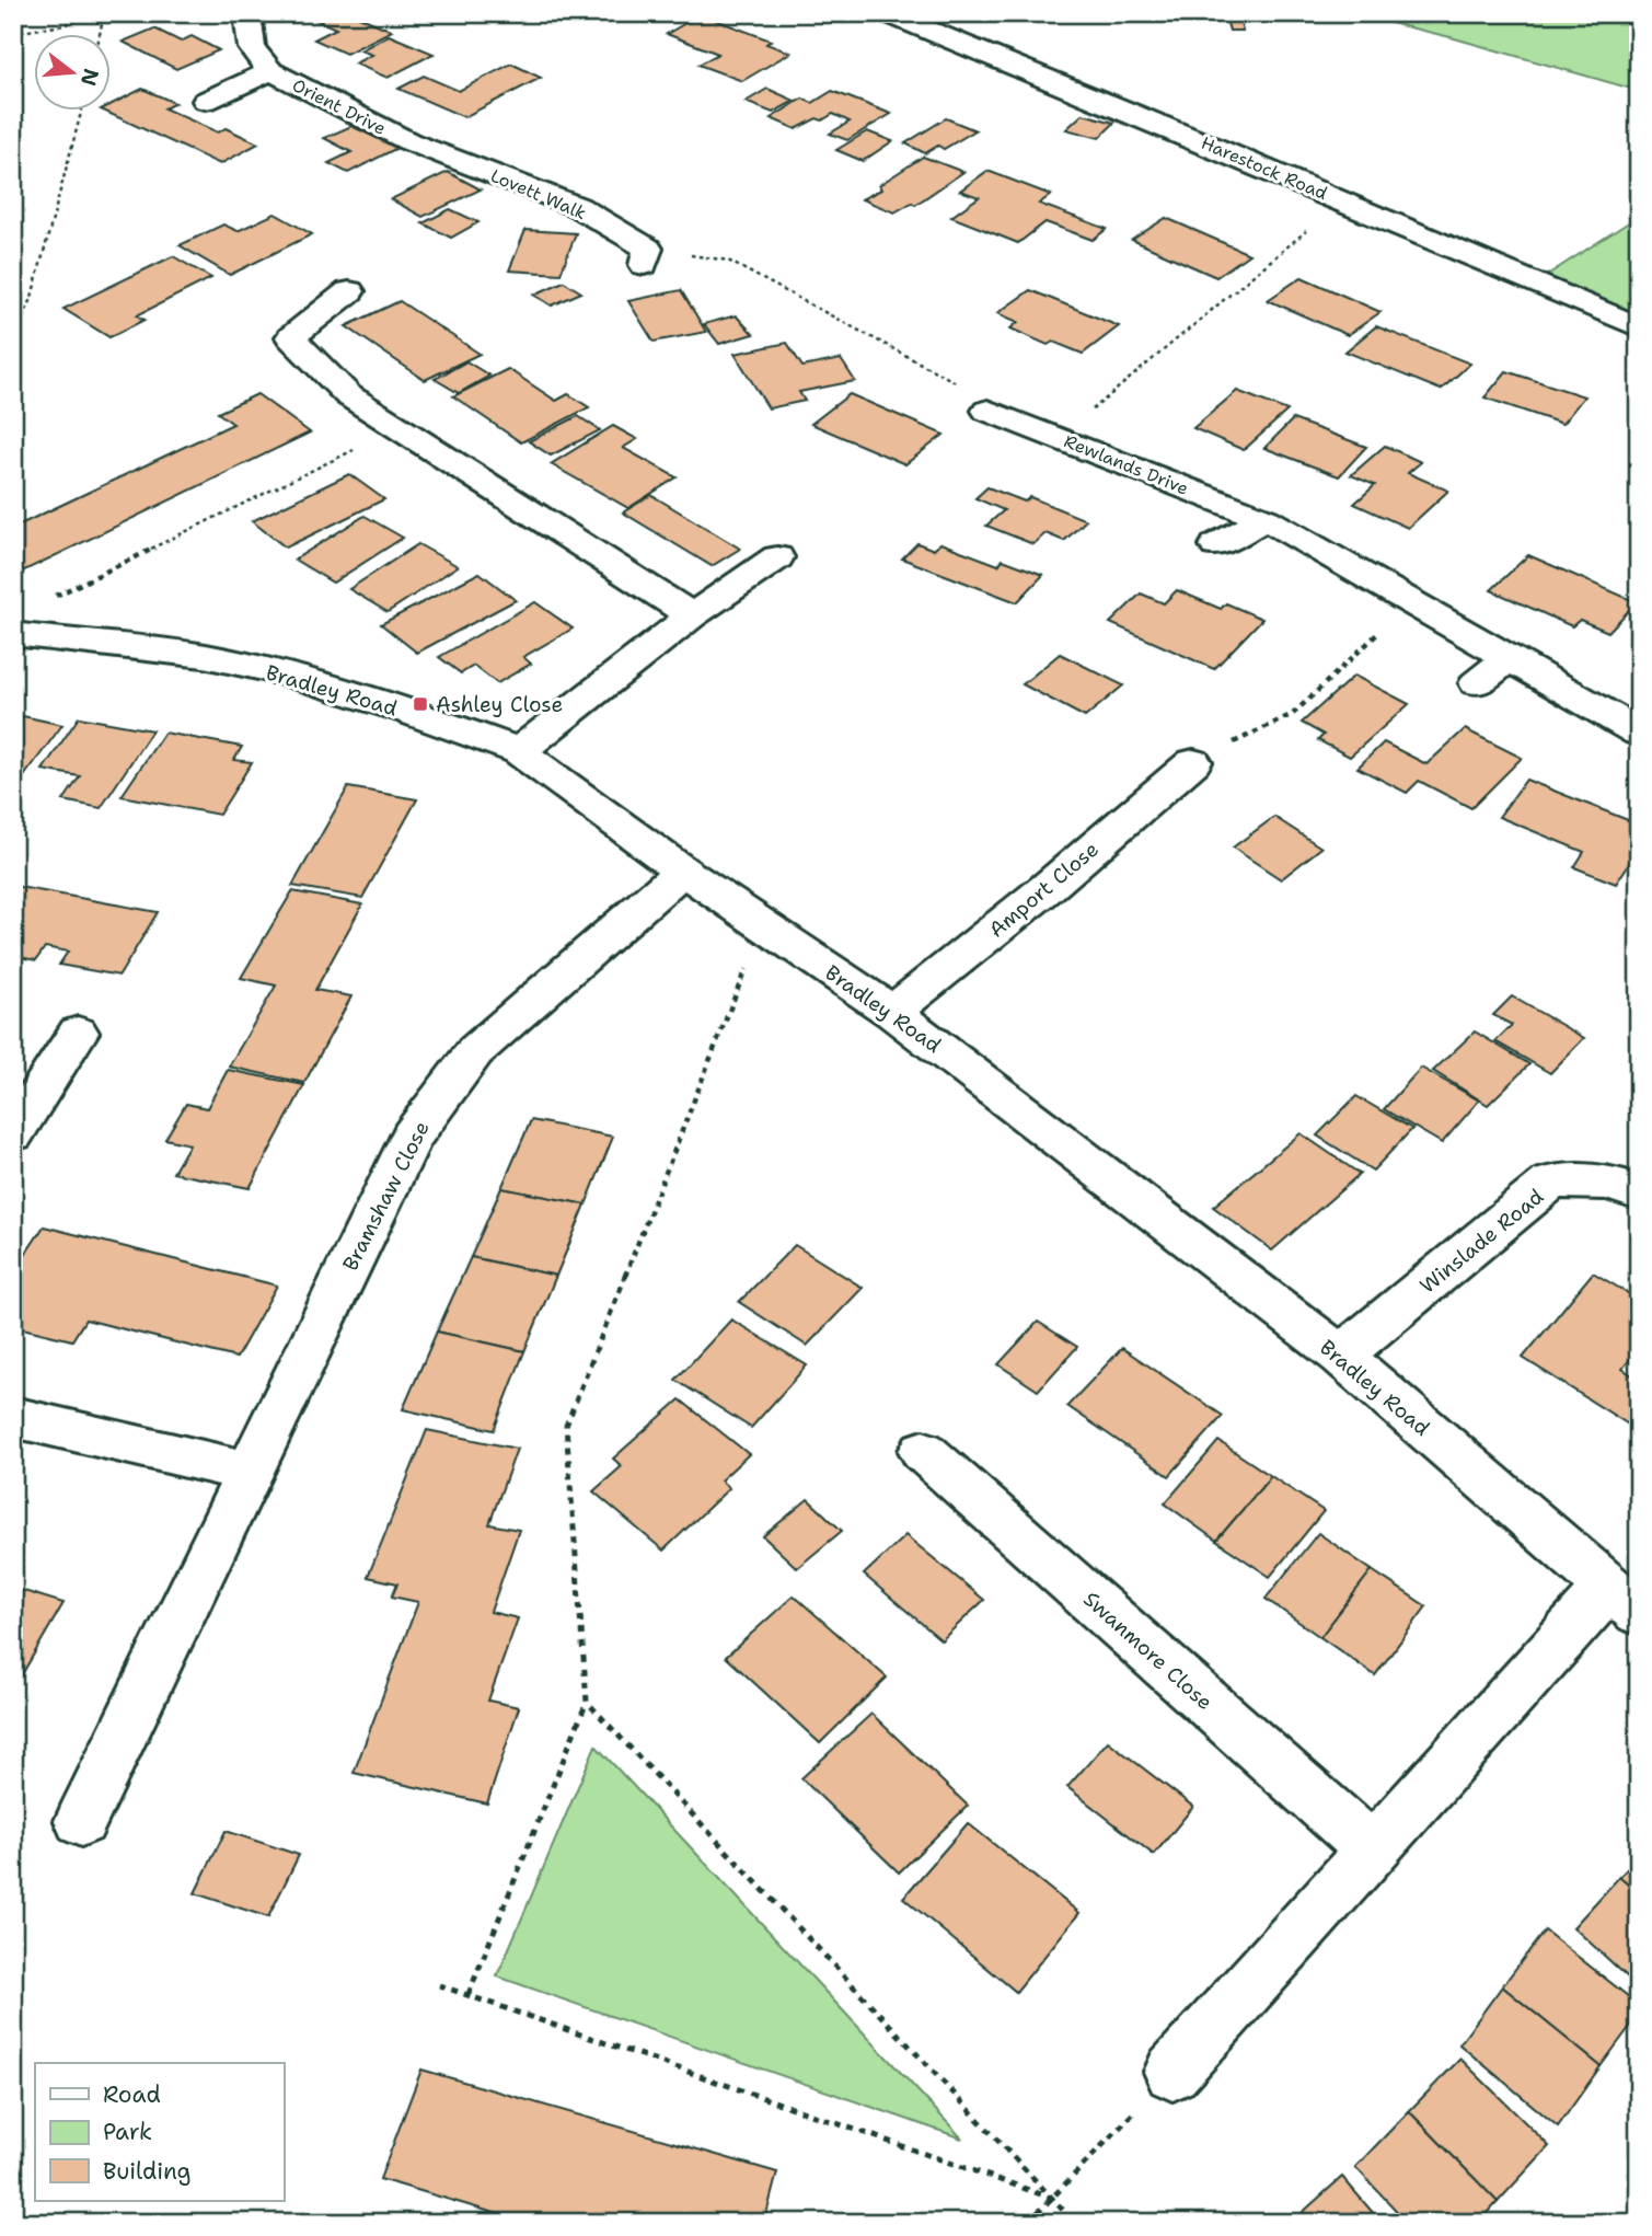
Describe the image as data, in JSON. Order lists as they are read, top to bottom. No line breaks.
{"streets":{"street":["Orient Drive","Harestock Road","Lovett Walk","Rewlands Drive","Bradley Road","Amport Close","Bramshaw Close","Winslade Road","Swanmore Close"]},"crossings":[["Orient Drive","Lovett Walk"],["Bradley Road","Amport Close"],["Bradley Road","Bramshaw Close"],["Bradley Road","Winslade Road"]],"places":{"transit":["Ashley Close"]},"legend":["Road","Park","Building"],"north":"right"}
